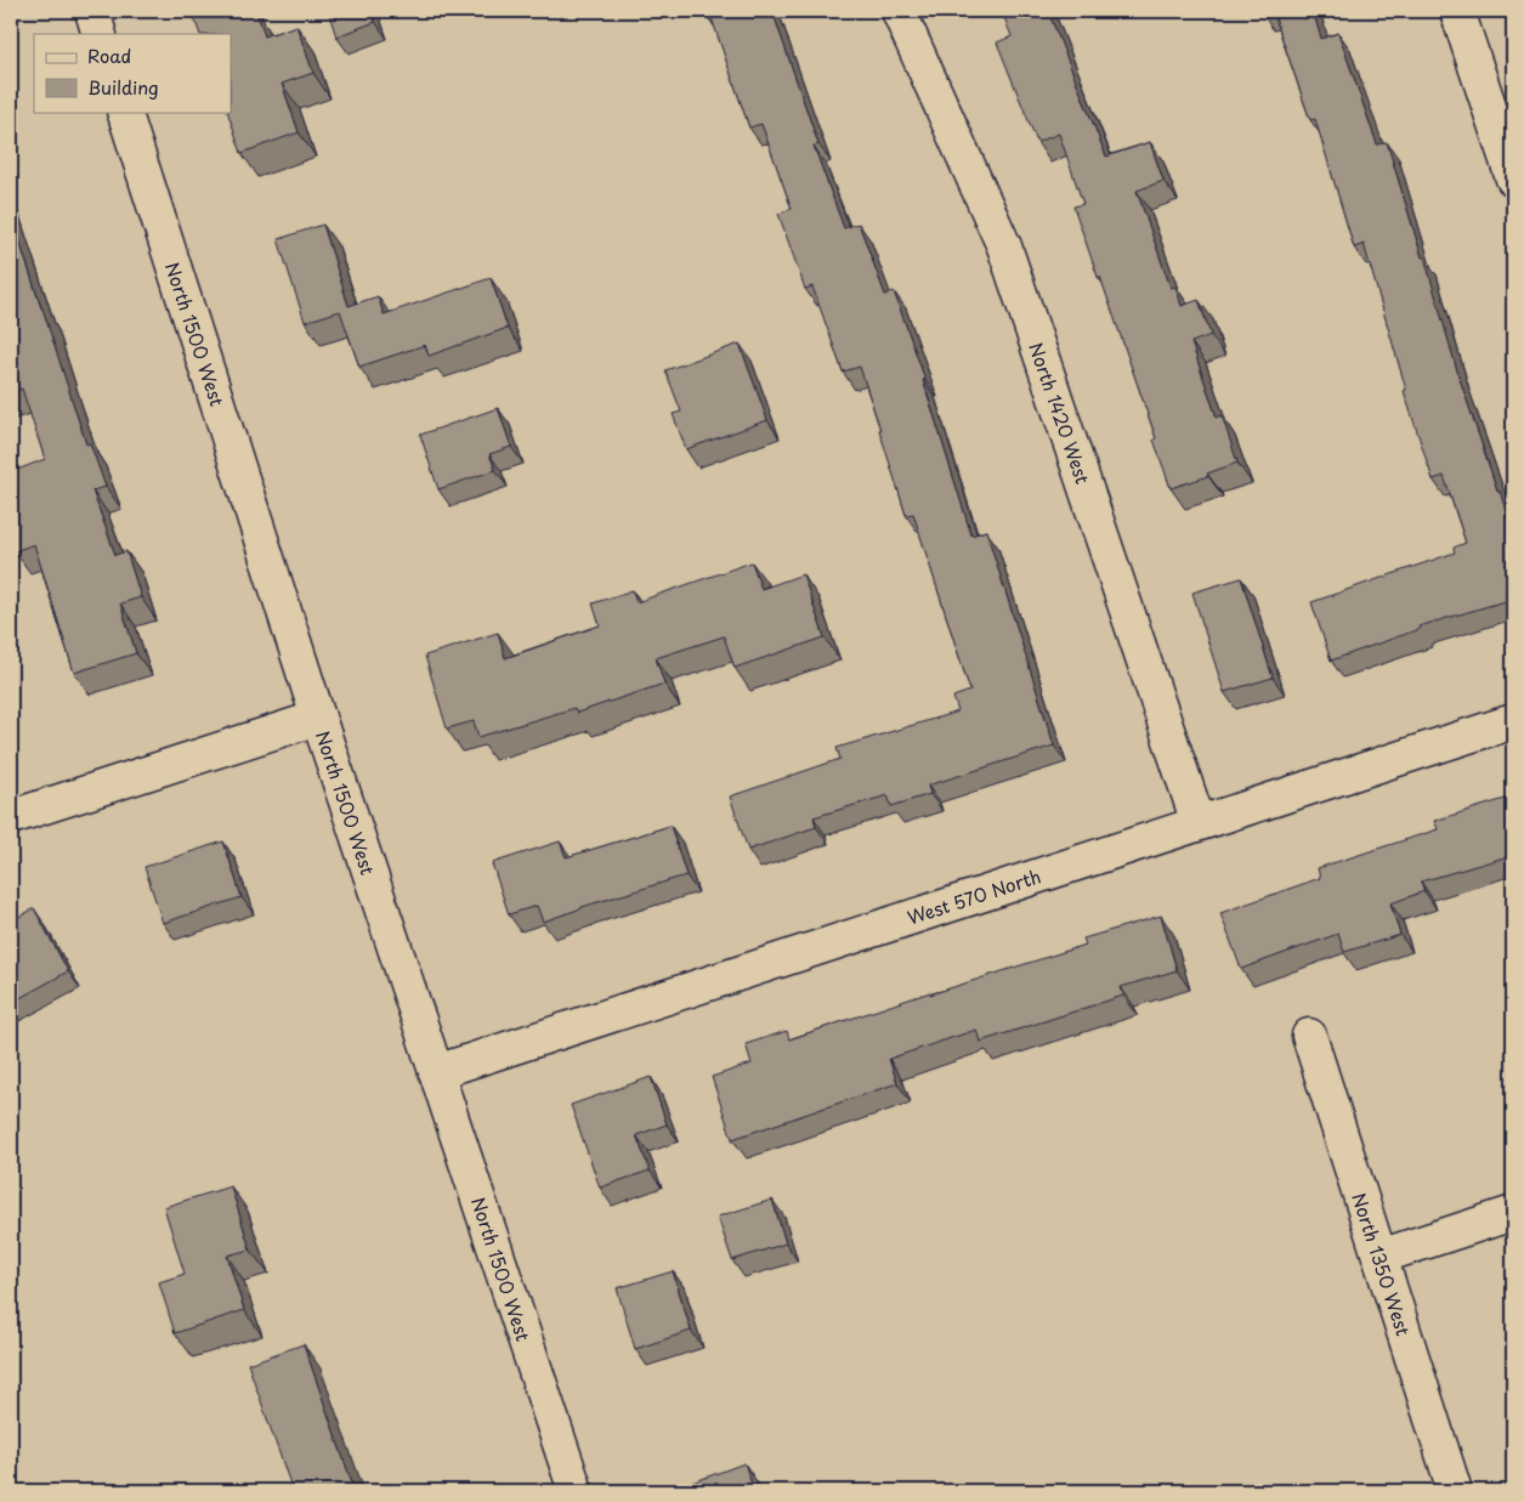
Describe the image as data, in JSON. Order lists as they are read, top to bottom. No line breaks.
{"streets":{"street":["North 1500 West","North 1420 West","West 570 North","North 1350 West"]},"crossings":[["North 1500 West","West 570 North"],["North 1420 West","West 570 North"]],"legend":["Road","Building"]}
